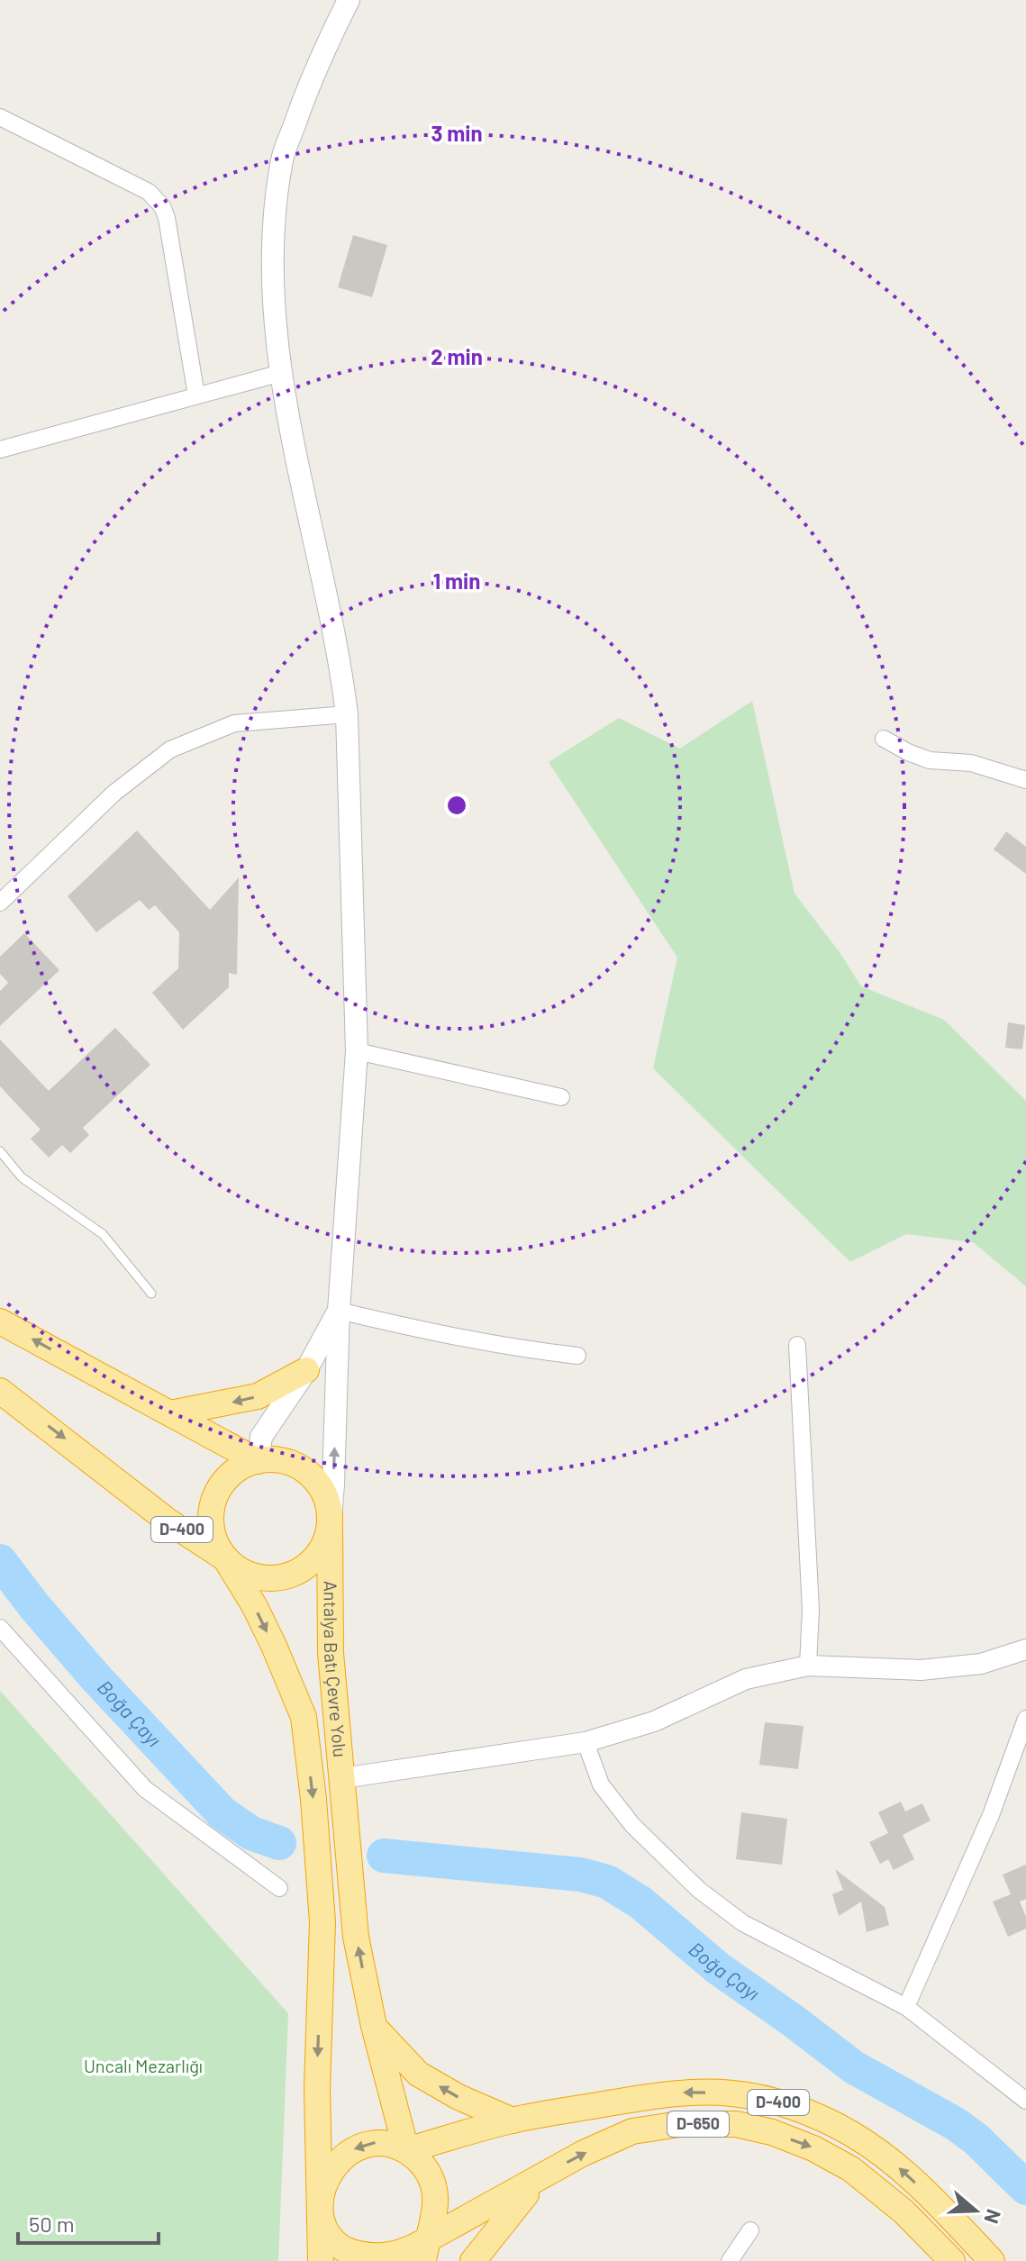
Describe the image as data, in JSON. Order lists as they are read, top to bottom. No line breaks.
{"streets":{"highway":["D-400","Antalya Batı Çevre Yolu","D-650"]},"crossings":[["D-400","Antalya Batı Çevre Yolu"],["D-400","D-650"],["Antalya Batı Çevre Yolu","D-650"]],"water":["Boğa Çayı"],"parks":["Uncalı Mezarlığı"],"scale_bar":"50 m","north":"right","rings":["3 min","2 min","1 min"]}
